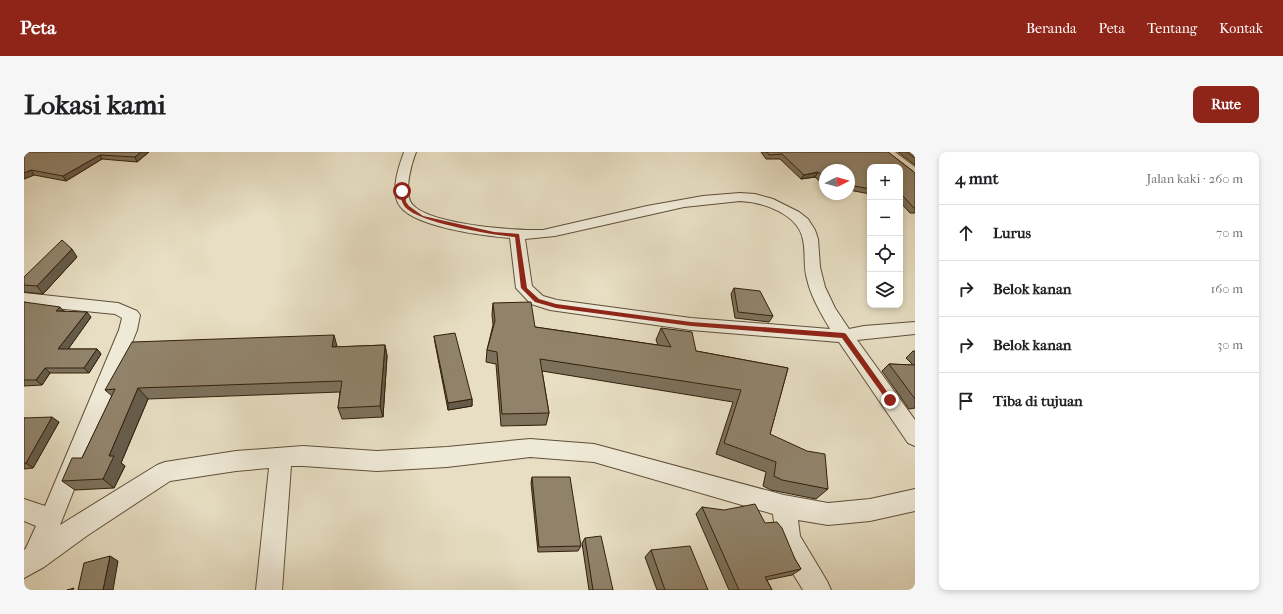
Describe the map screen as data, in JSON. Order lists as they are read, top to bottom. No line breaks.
{"north":"right","page":{"header":"Peta","nav":["Beranda","Peta","Tentang","Kontak"],"buttons":"Rute","title":"Lokasi kami","heading":["4 mnt","Jalan kaki · 260 m"],"map_buttons":["+","−"],"list":[["Lurus","70 m"],["Belok kanan","160 m"],["Belok kanan","30 m"],"Tiba di tujuan"]}}
